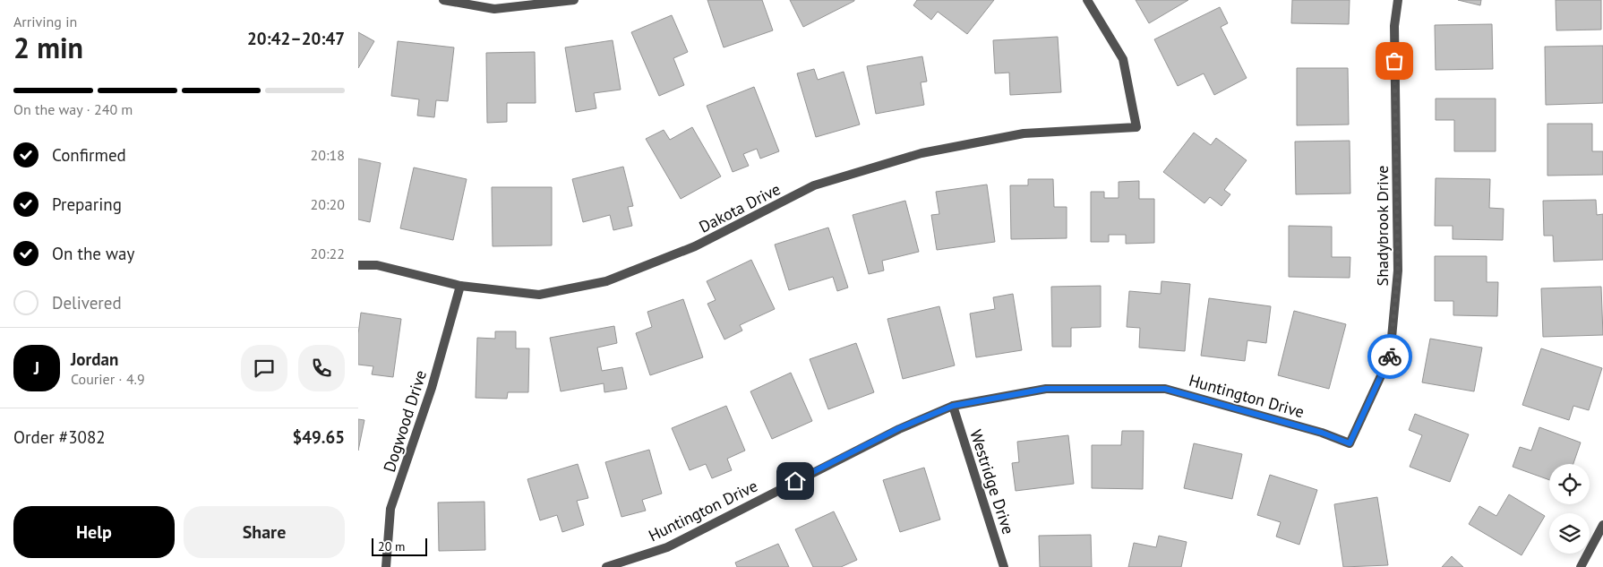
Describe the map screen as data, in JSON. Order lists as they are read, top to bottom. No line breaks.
{"streets":{"street":["Dakota Drive","Shadybrook Drive","Huntington Drive","Dogwood Drive","Westridge Drive"]},"crossings":[["Dakota Drive","Dogwood Drive"],["Shadybrook Drive","Huntington Drive"],["Huntington Drive","Westridge Drive"]],"scale_bar":"20 m","page":{"heading":["2 min","Arriving in","20:42–20:47"],"panel":["Jordan","Courier · 4.9","Order #3082","$49.65"],"bar":"On the way · 240 m","list":[["Confirmed","20:18"],["Preparing","20:20"],["On the way","20:22"],"Delivered"],"round":"J","buttons":["Help","Share"],"scale":"20 m"}}
